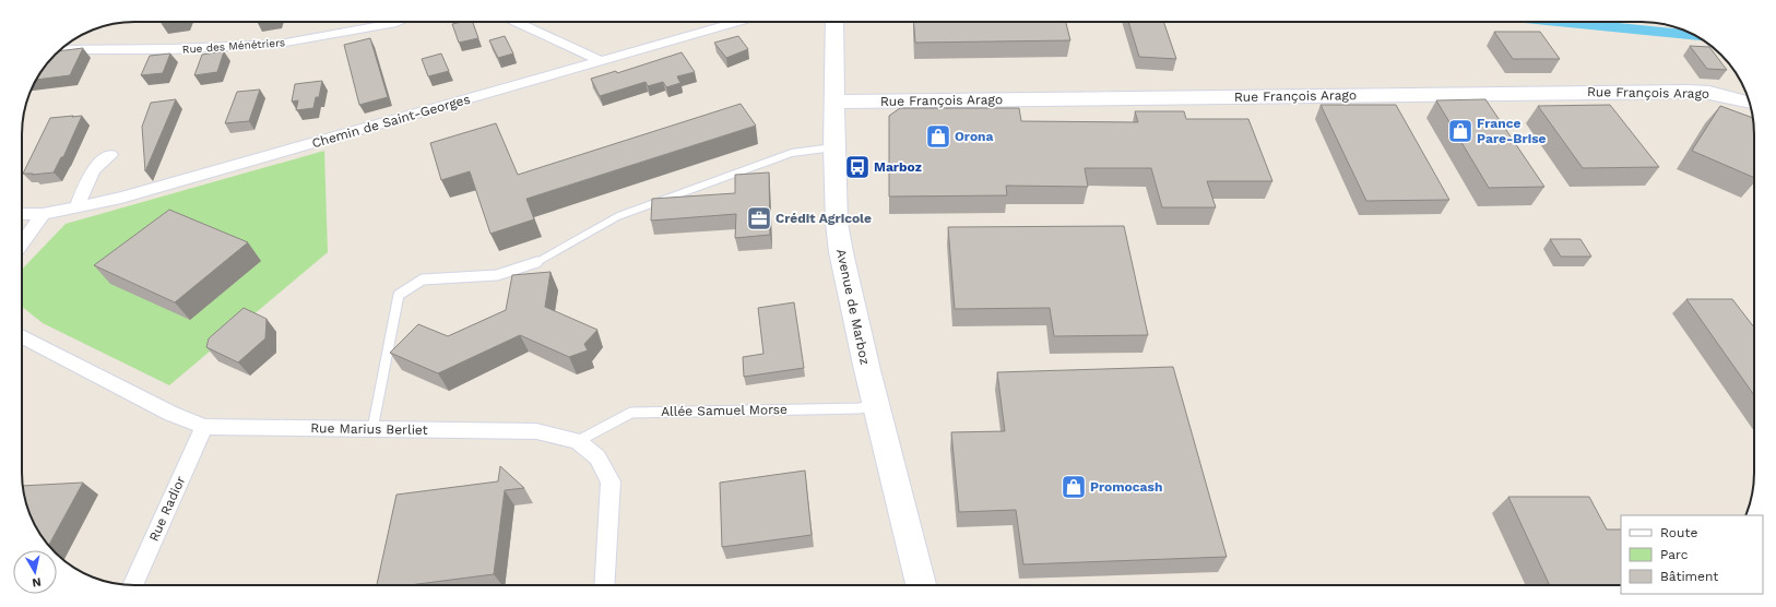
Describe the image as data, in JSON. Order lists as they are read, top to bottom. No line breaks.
{"streets":{"street":["Rue des Ménétriers","Rue François Arago","Chemin de Saint-Georges","Avenue de Marboz","Rue Marius Berliet","Rue Radior"],"lane":["Allée Samuel Morse"]},"crossings":[["Rue François Arago","Avenue de Marboz"],["Avenue de Marboz","Allée Samuel Morse"],["Allée Samuel Morse","Rue Marius Berliet"],["Rue Marius Berliet","Rue Radior"]],"places":{"shop":["France Pare-Brise","Orona","Promocash"],"bus stop":["Marboz"],"office":["Crédit Agricole"]},"legend":["Route","Parc","Bâtiment"],"north":"bottom"}
